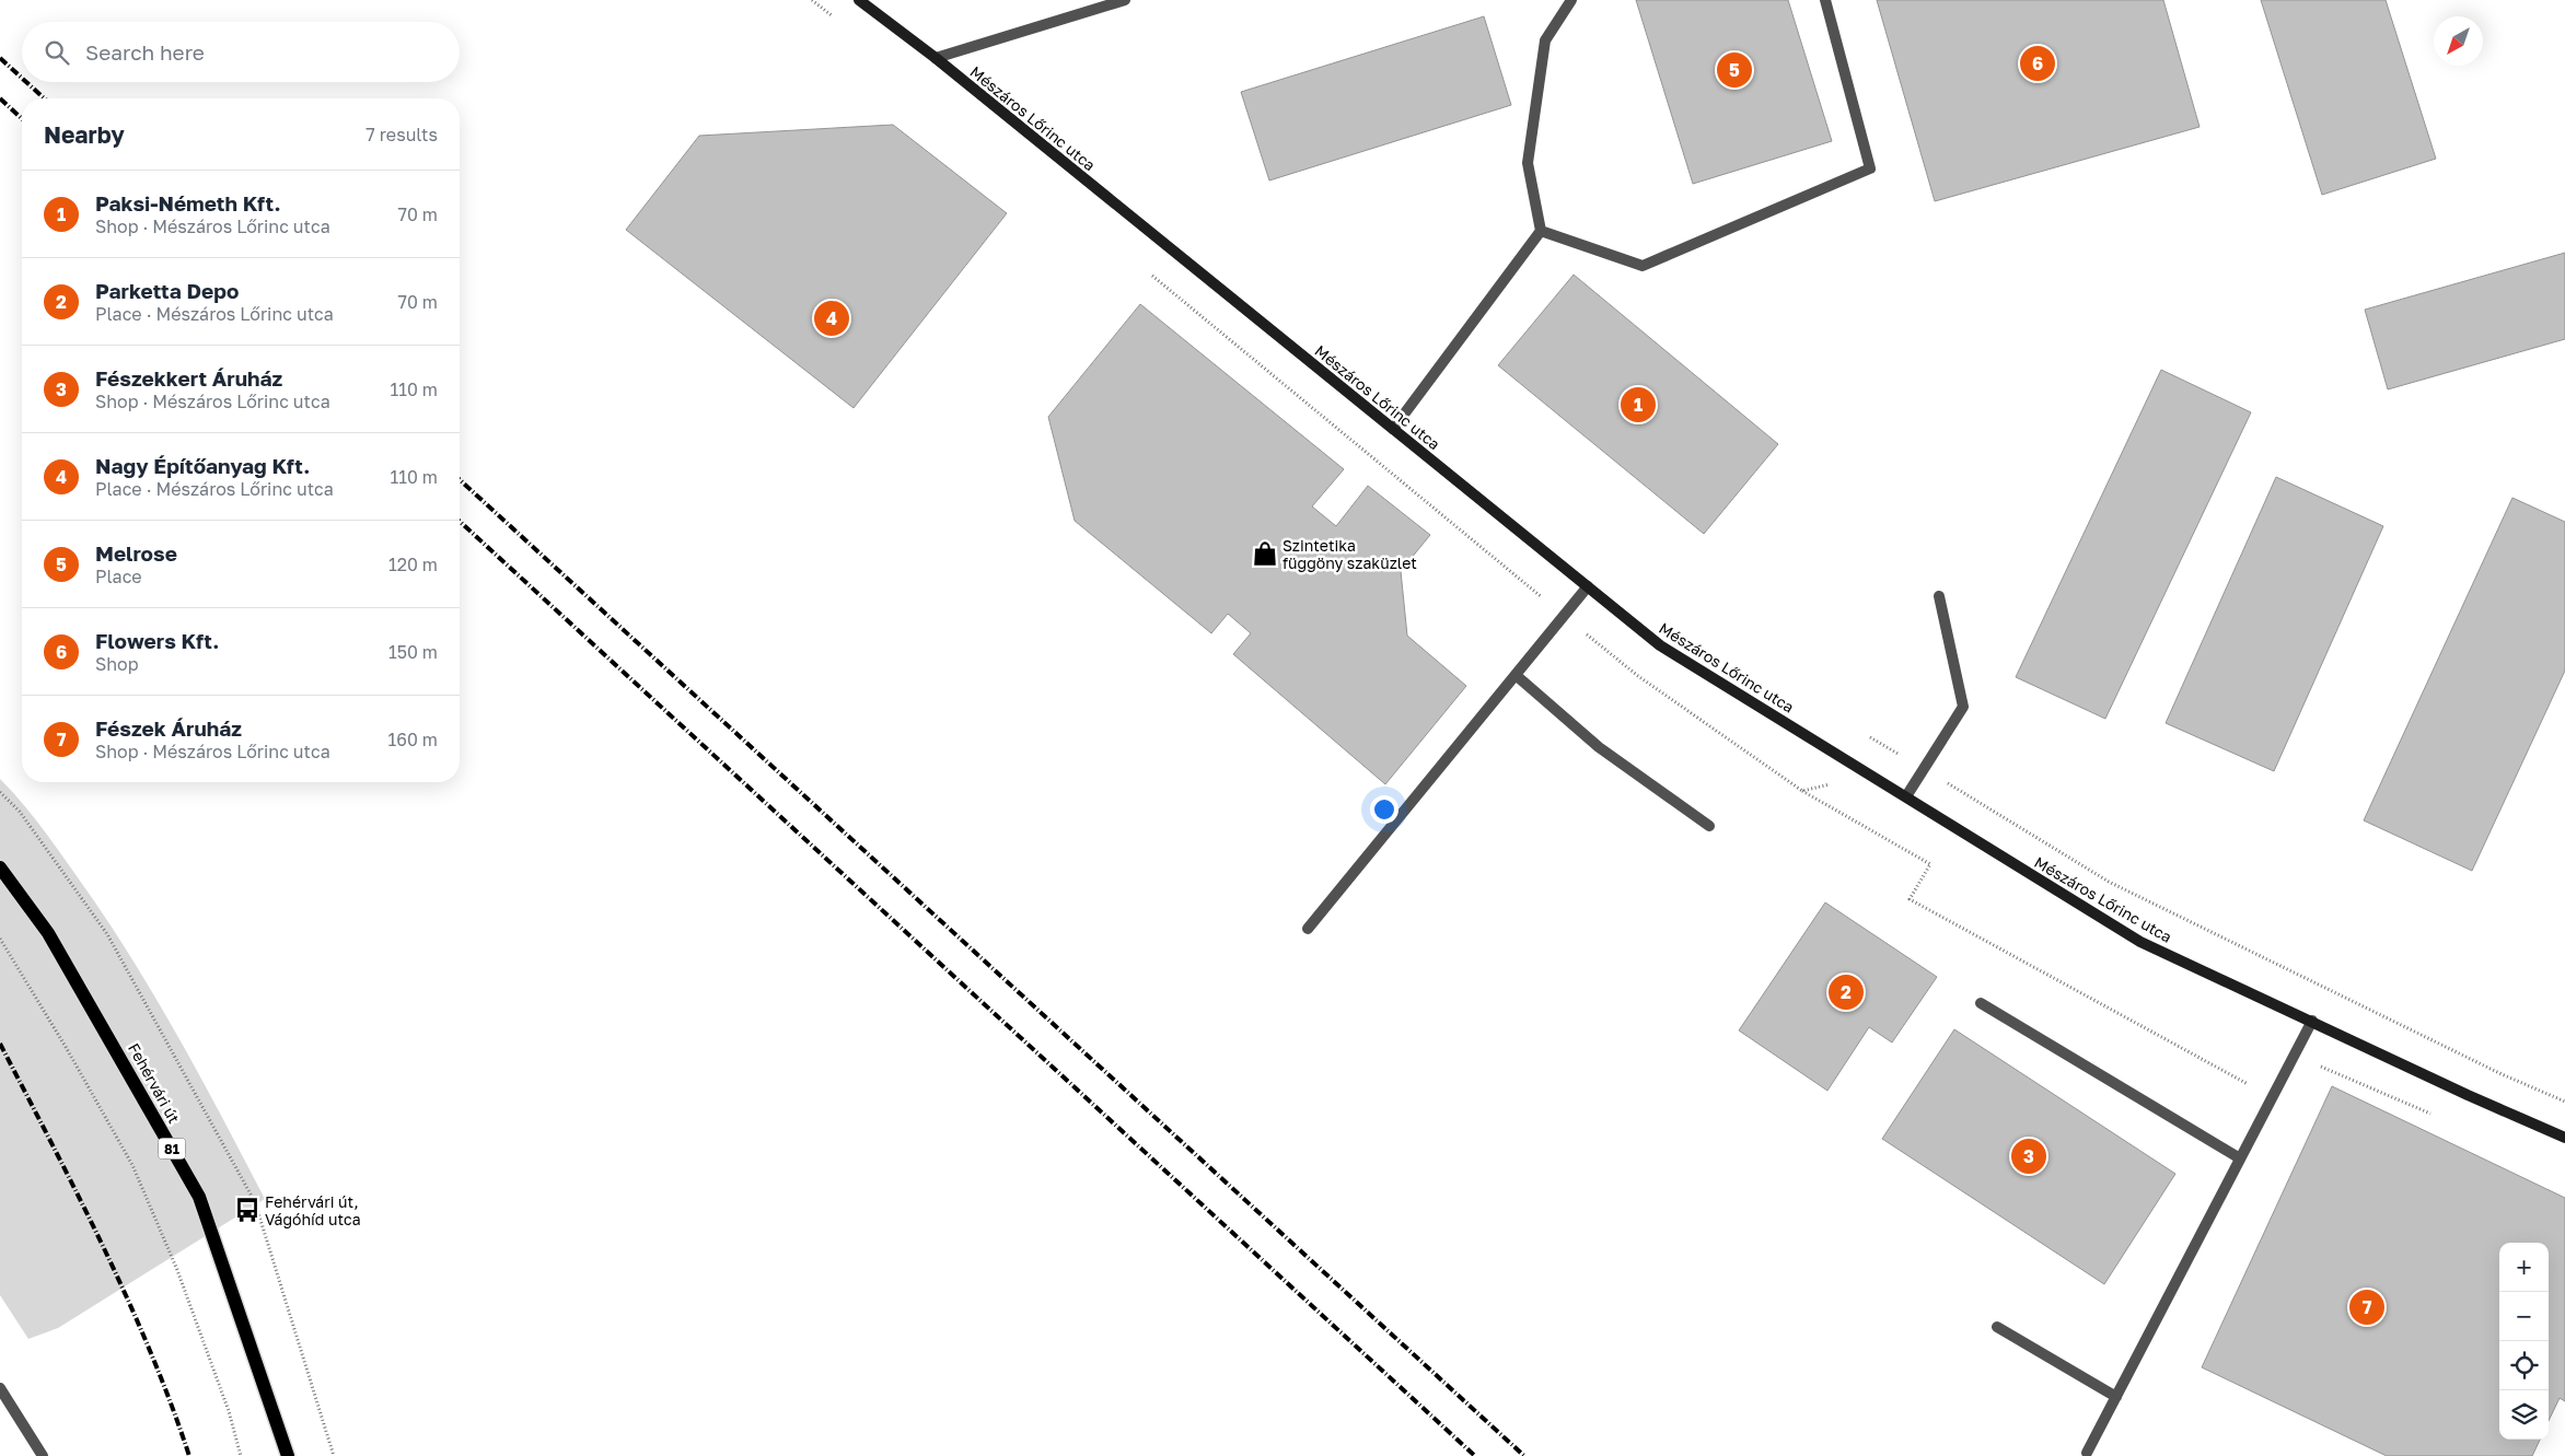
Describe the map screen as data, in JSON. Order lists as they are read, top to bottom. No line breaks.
{"streets":{"main road":["Fehérvári út","81"],"street":["Mészáros Lőrinc utca"]},"places":{"shop":["Szintetika függöny szaküzlet"],"bus stop":["Fehérvári út, Vágóhíd utca"]},"north":"bottom left","page":{"search":"Search here","pins":["6","5","4","1","2","3","7"],"heading":["Nearby","7 results"],"list":[{"mark":"1","name":"Paksi-Németh Kft.","note":"Shop · Mészáros Lőrinc utca","value":"70 m"},{"mark":"2","name":"Parketta Depo","note":"Place · Mészáros Lőrinc utca","value":"70 m"},{"mark":"3","name":"Fészekkert Áruház","note":"Shop · Mészáros Lőrinc utca","value":"110 m"},{"mark":"4","name":"Nagy Építőanyag Kft.","note":"Place · Mészáros Lőrinc utca","value":"110 m"},{"mark":"5","name":"Melrose","note":"Place","value":"120 m"},{"mark":"6","name":"Flowers Kft.","note":"Shop","value":"150 m"},{"mark":"7","name":"Fészek Áruház","note":"Shop · Mészáros Lőrinc utca","value":"160 m"}],"map_buttons":["+","−"]}}
